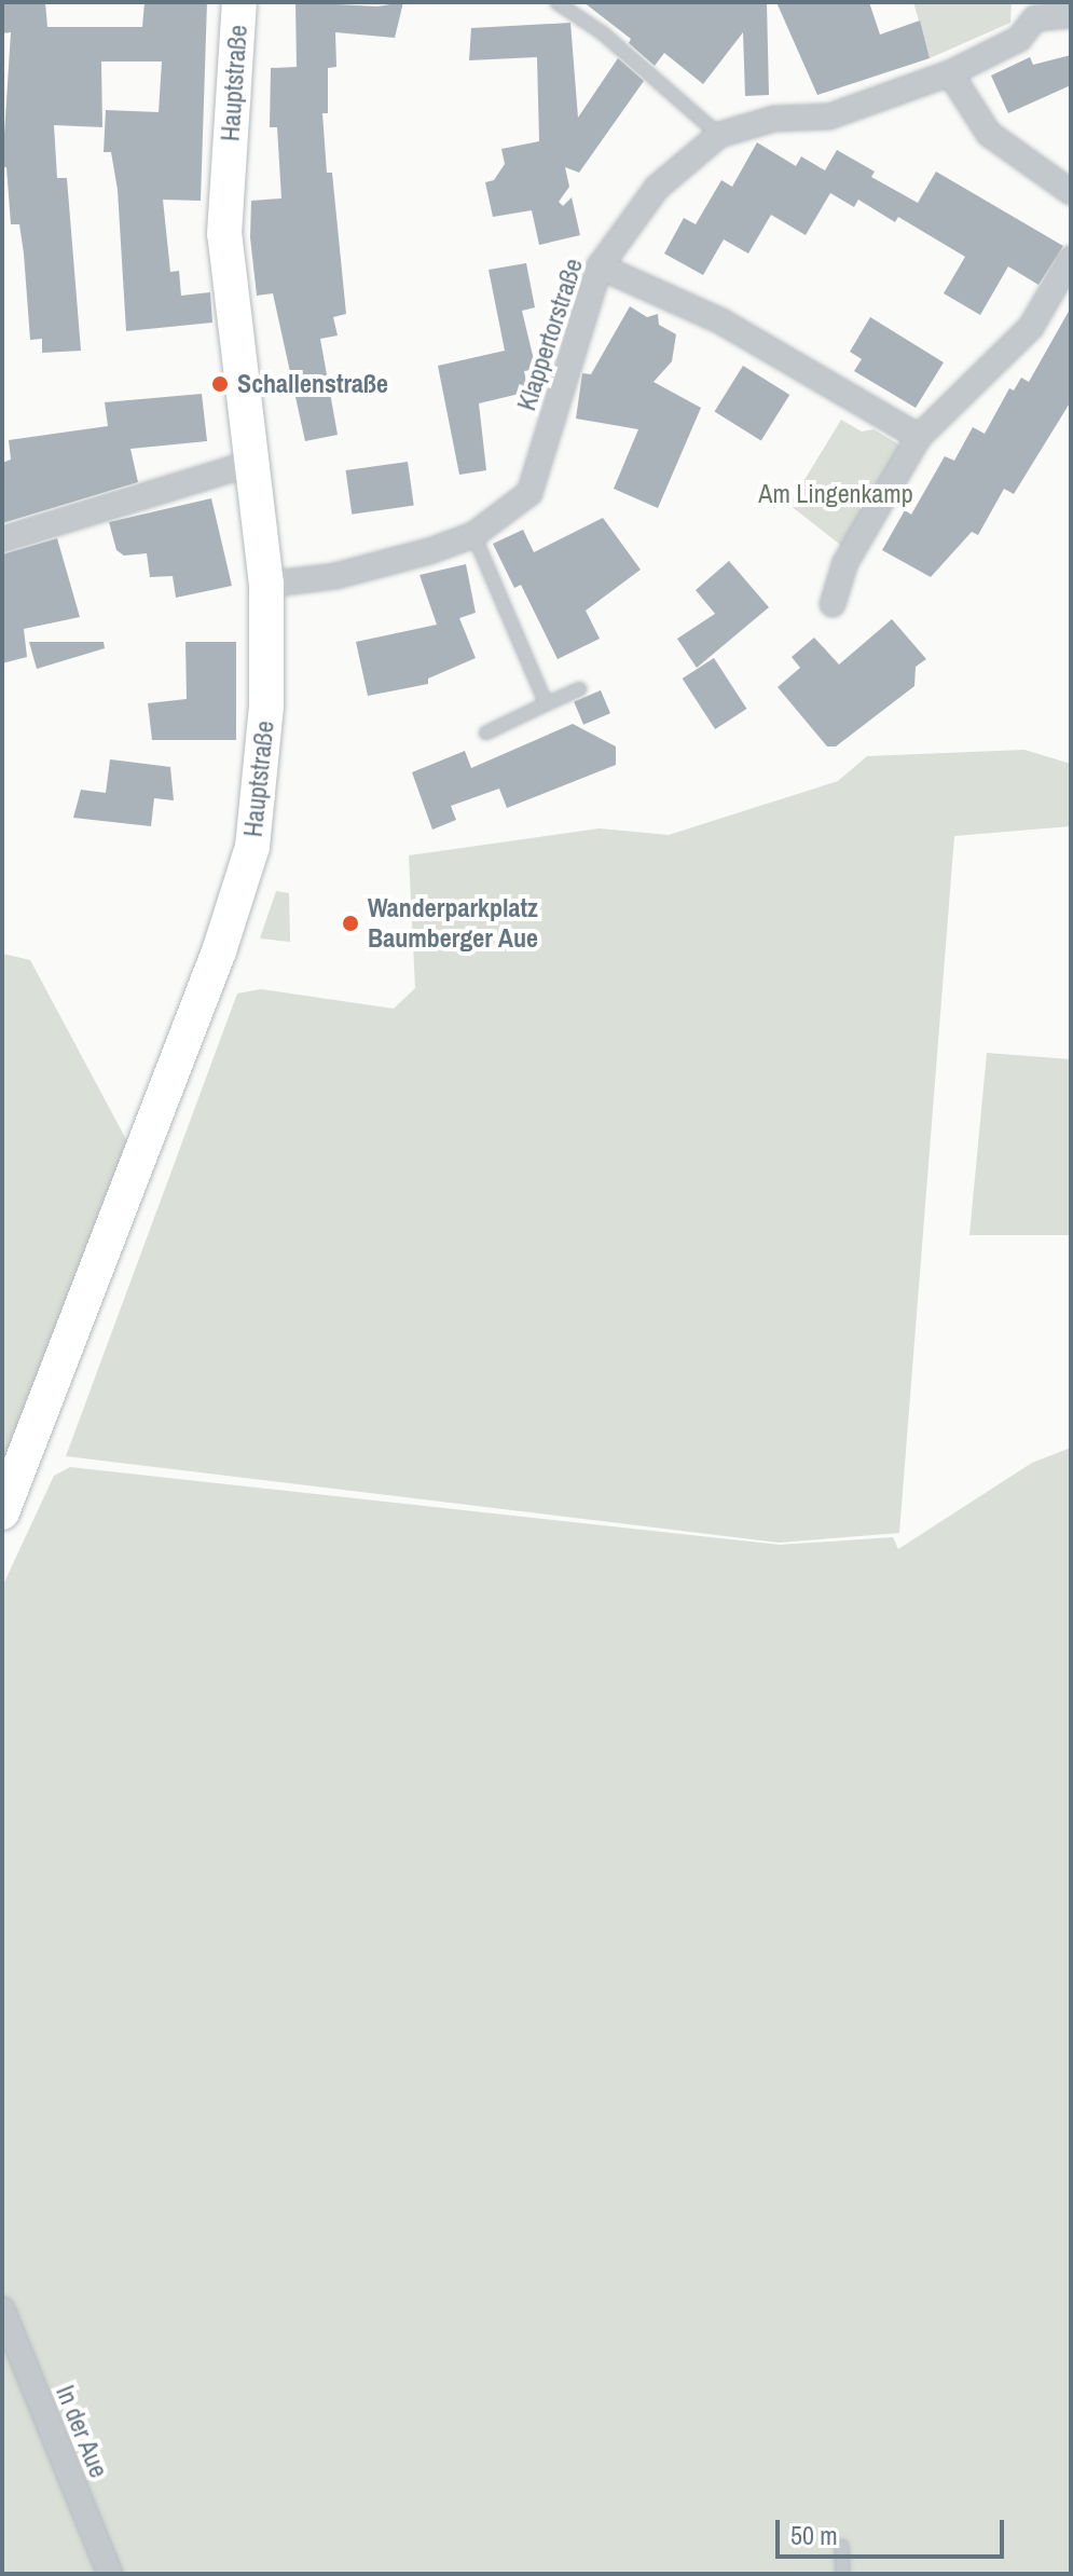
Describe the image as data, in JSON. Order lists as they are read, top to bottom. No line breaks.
{"streets":{"street":["Hauptstraße","Klappertorstraße","In der Aue"]},"crossings":[["Hauptstraße","Klappertorstraße"]],"parks":["Am Lingenkamp"],"places":["Schallenstraße","Wanderparkplatz Baumberger Aue"],"scale_bar":"50 m"}
